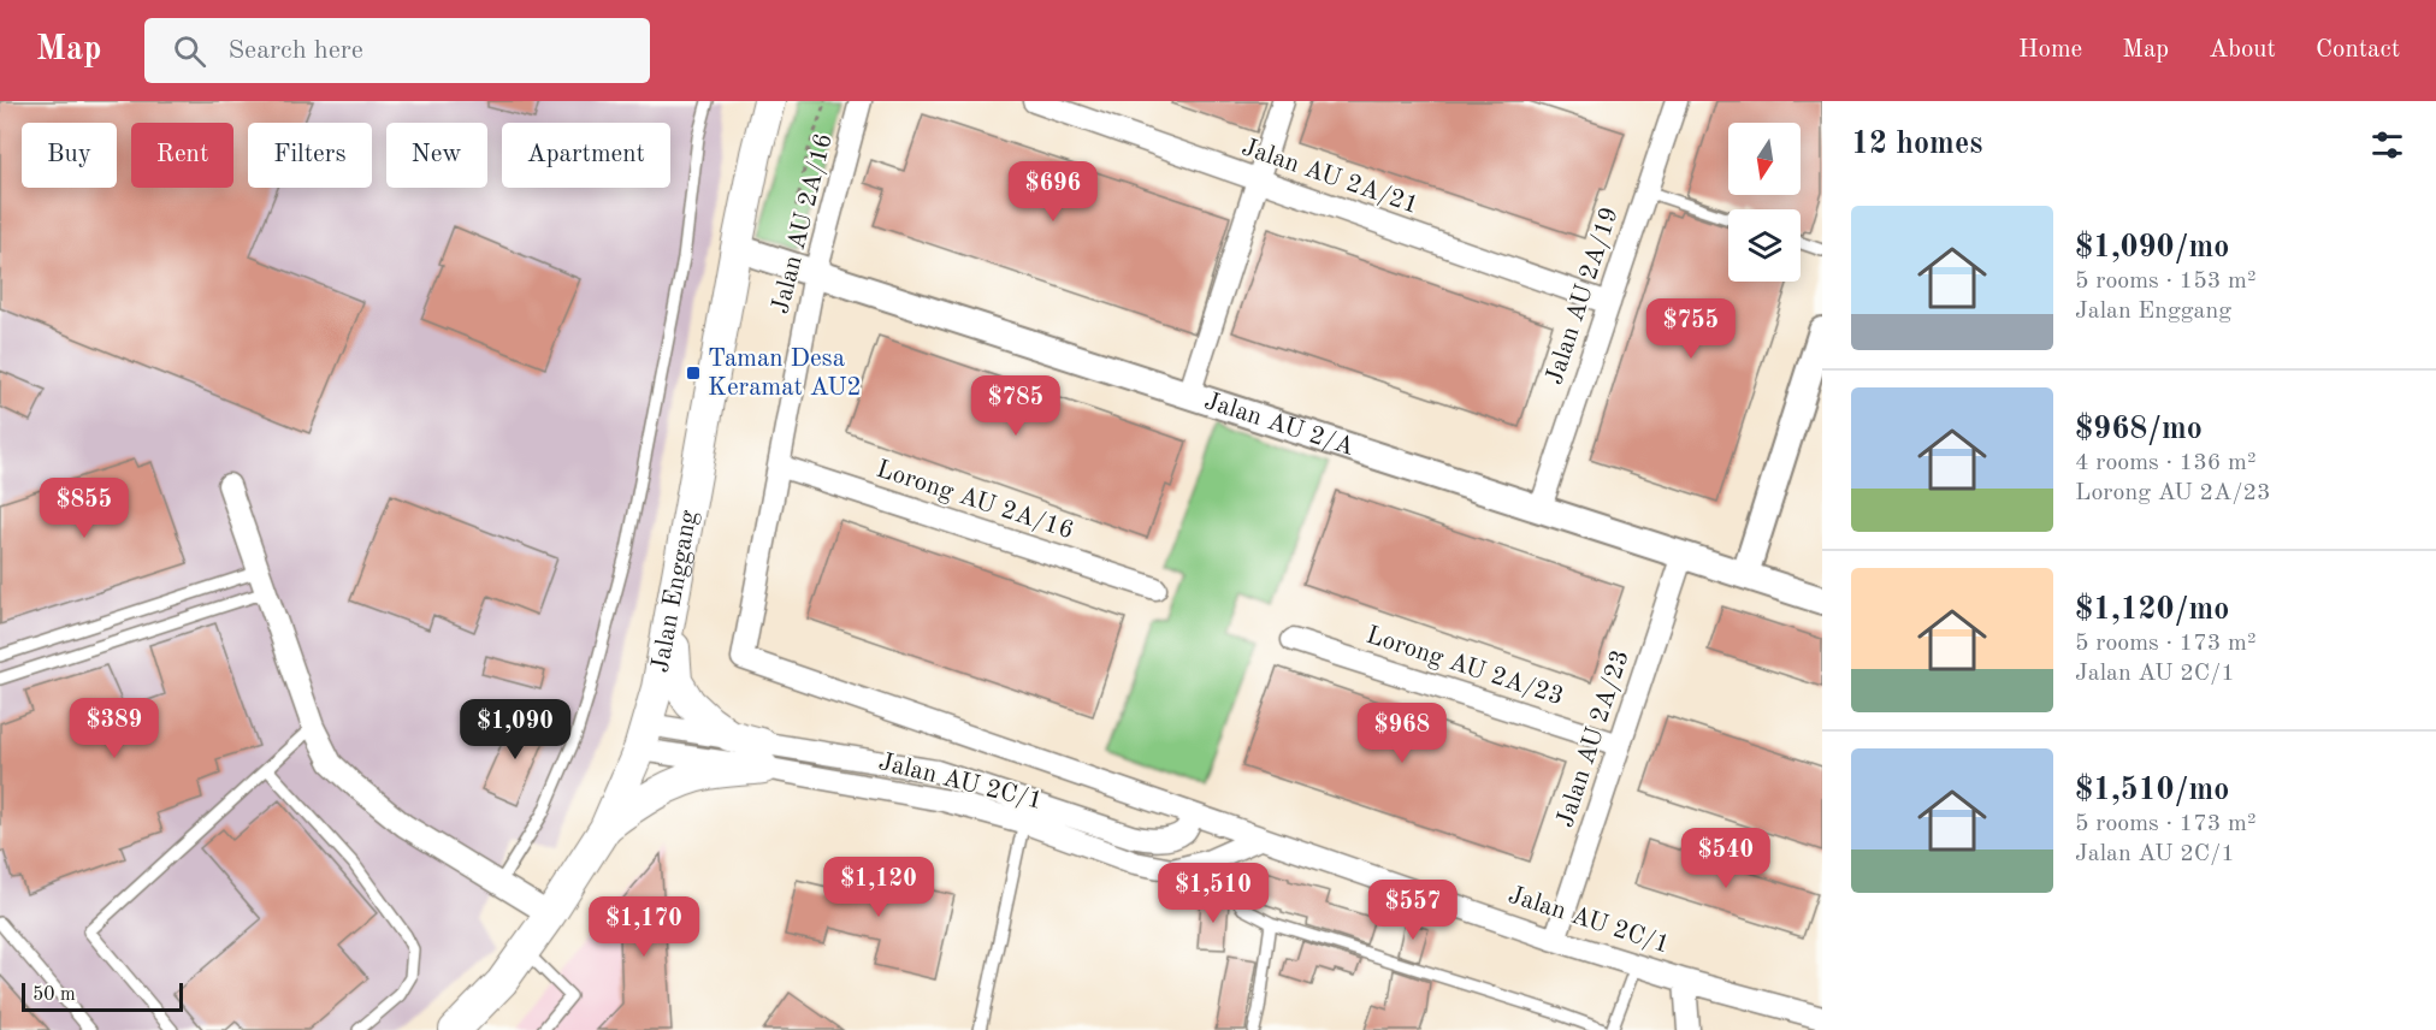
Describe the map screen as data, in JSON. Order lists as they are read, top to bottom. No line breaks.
{"streets":{"main road":["Jalan Enggang"],"street":["Jalan AU 2A/21","Jalan AU 2A/16","Jalan AU 2A/19","Jalan AU 2/A","Lorong AU 2A/16","Lorong AU 2A/23","Jalan AU 2A/23","Jalan AU 2C/1"]},"crossings":[["Jalan AU 2A/21","Jalan AU 2A/19"],["Jalan AU 2A/16","Jalan AU 2/A"],["Jalan AU 2A/16","Lorong AU 2A/16"],["Jalan AU 2A/16","Jalan AU 2C/1"],["Jalan AU 2A/19","Jalan AU 2/A"],["Jalan AU 2/A","Jalan Enggang"],["Jalan AU 2/A","Jalan AU 2A/23"],["Jalan Enggang","Jalan AU 2C/1"],["Lorong AU 2A/23","Jalan AU 2A/23"],["Jalan AU 2A/23","Jalan AU 2C/1"]],"places":{"transit":["Taman Desa Keramat AU2"]},"scale_bar":"50 m","north":"bottom","page":{"header":"Map","search":"Search here","nav":["Home","Map","About","Contact"],"heading":"12 homes","chip":["Buy","Rent","Filters","New","Apartment"],"price":["$696","$755","$785","$855","$389","$1,090","$968","$540","$1,120","$1,510","$557","$1,170"],"list":[{"name":"$1,090/mo","note":"5 rooms · 153 m² · Jalan Enggang"},{"name":"$968/mo","note":"4 rooms · 136 m² · Lorong AU 2A/23"},{"name":"$1,120/mo","note":"5 rooms · 173 m² · Jalan AU 2C/1"},{"name":"$1,510/mo","note":"5 rooms · 173 m² · Jalan AU 2C/1"}],"scale":"50 m"}}
